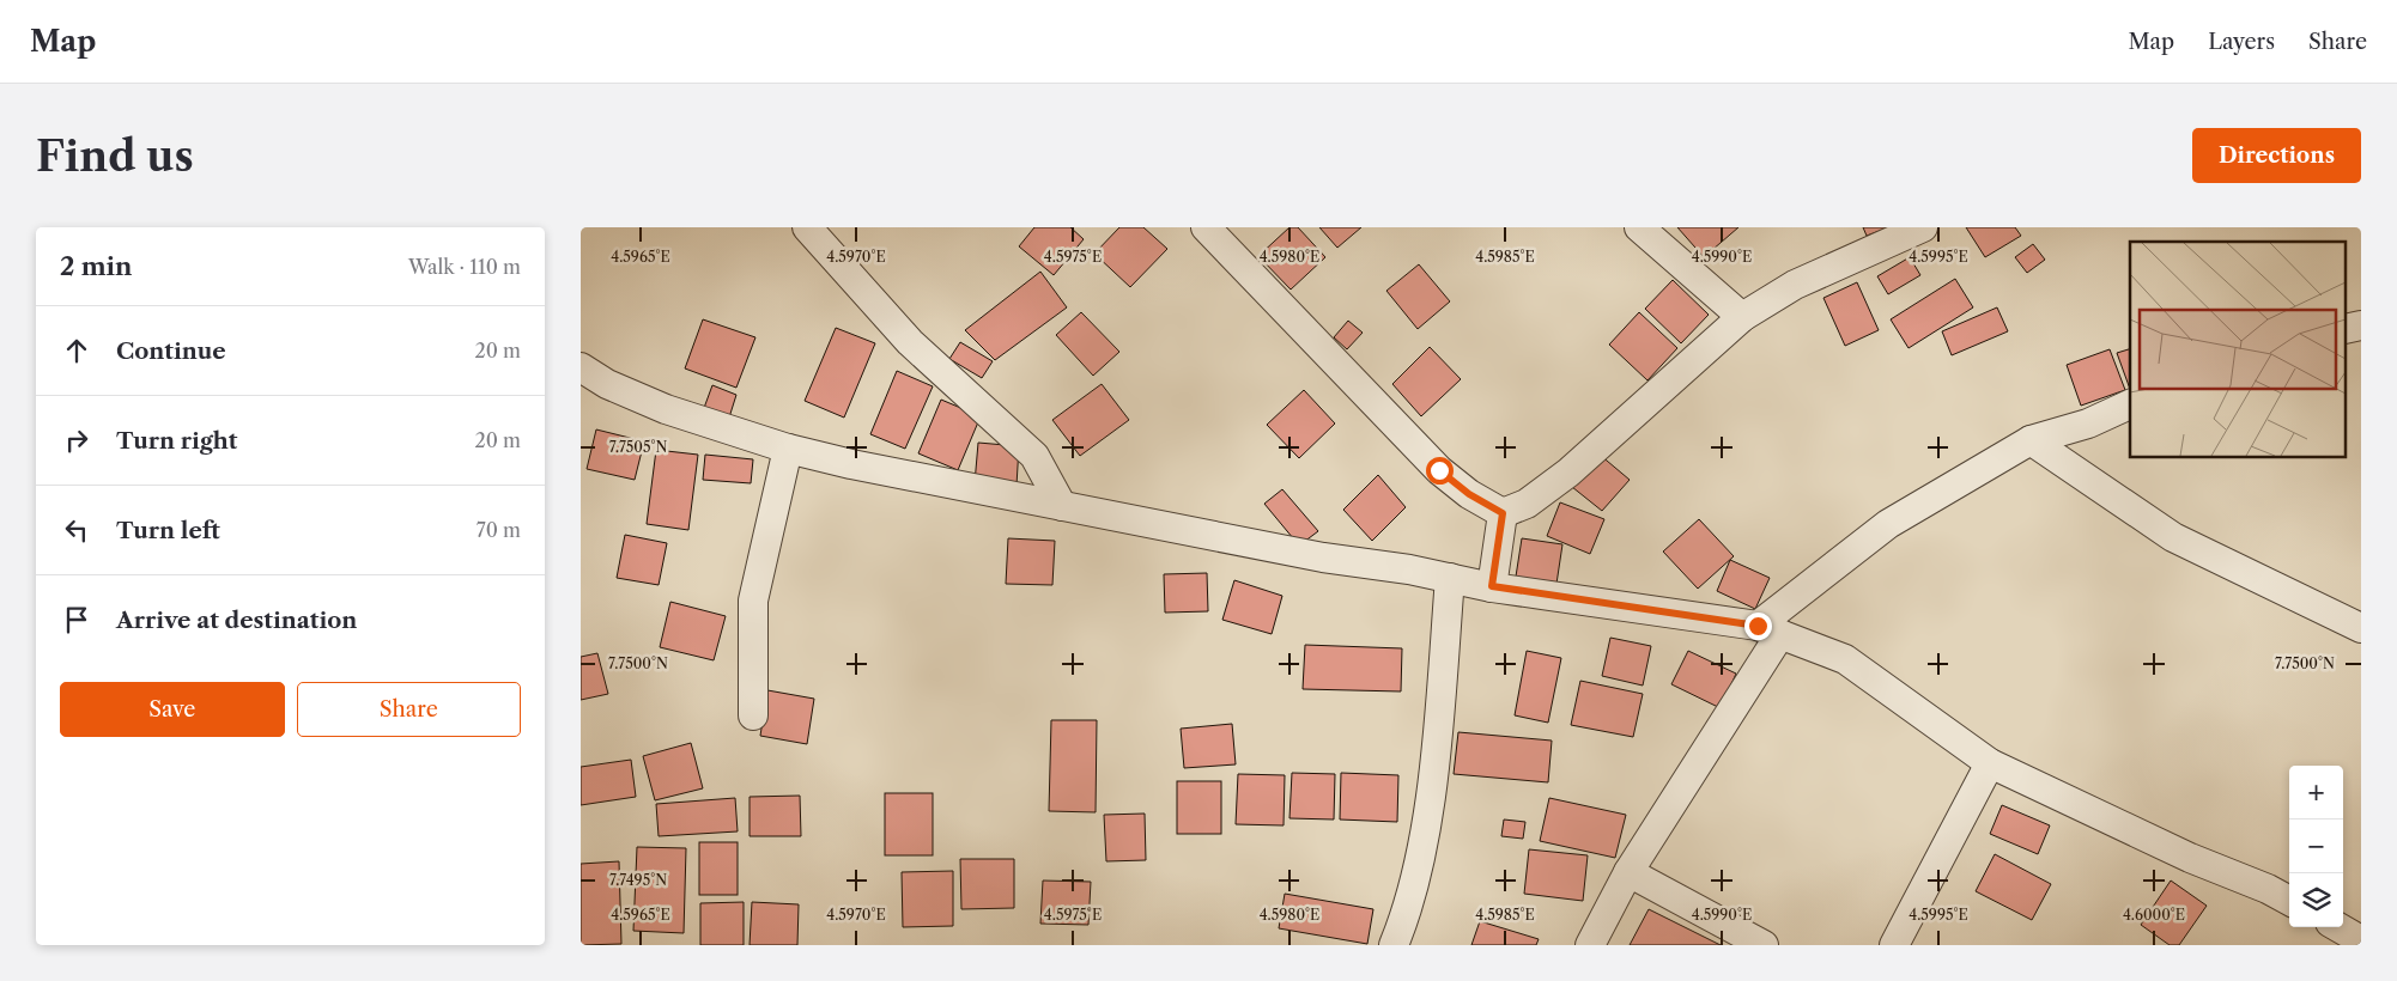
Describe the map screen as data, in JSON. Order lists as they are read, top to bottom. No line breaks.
{"page":{"header":"Map","nav":["Map","Layers","Share"],"buttons":["Directions",["Save","Share"]],"title":"Find us","heading":["2 min","Walk · 110 m"],"list":[["Continue","20 m"],["Turn right","20 m"],["Turn left","70 m"],"Arrive at destination"],"map_buttons":["+","−"]},"coordinates":["4.5965°E","4.5970°E","4.5975°E","4.5980°E","4.5985°E","4.5990°E","4.5995°E","7.7505°N","7.7500°N","7.7495°N","4.6000°E"]}
